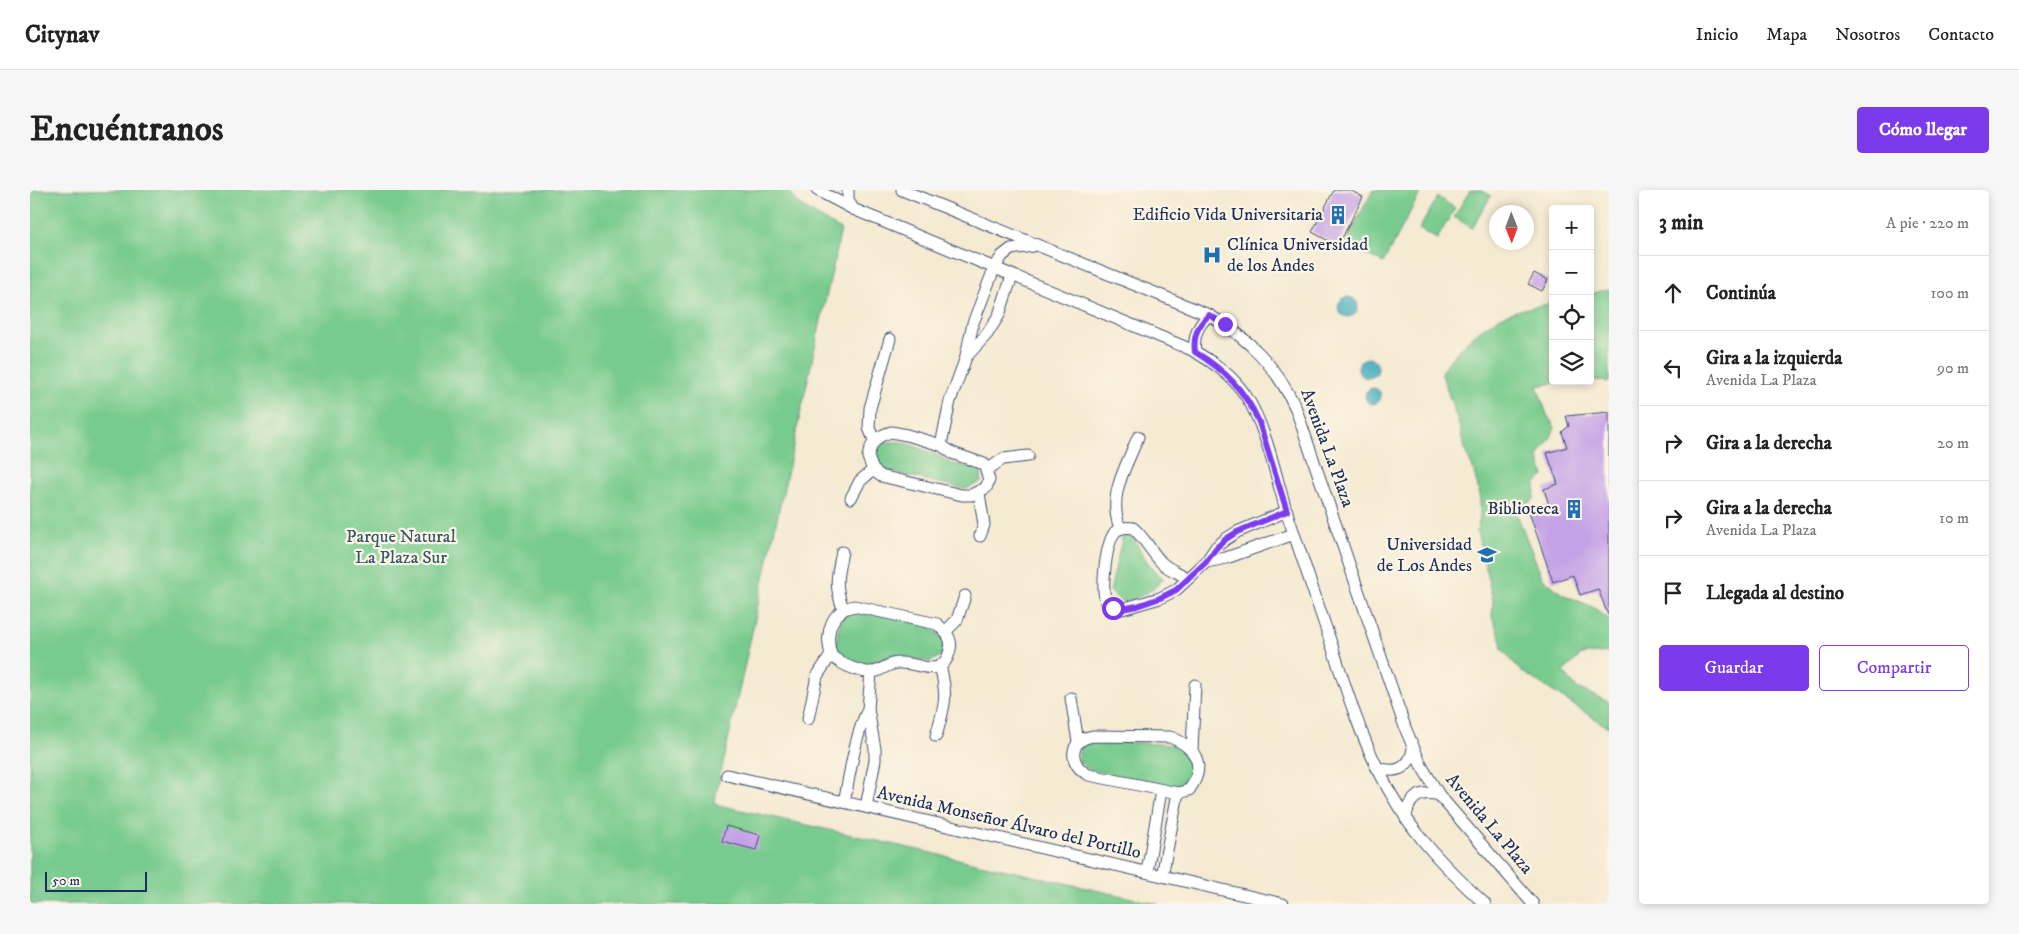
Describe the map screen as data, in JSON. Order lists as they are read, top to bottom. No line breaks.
{"streets":{"street":["Avenida La Plaza","Avenida Monseñor Álvaro del Portillo"]},"parks":["Parque Natural La Plaza Sur"],"places":{"building":["Edificio Vida Universitaria","Biblioteca"],"hospital":["Clínica Universidad de los Andes"],"school or university":["Universidad de Los Andes"]},"scale_bar":"50 m","north":"bottom","page":{"header":"Citynav","nav":["Inicio","Mapa","Nosotros","Contacto"],"buttons":["Cómo llegar",["Guardar","Compartir"]],"title":"Encuéntranos","heading":["3 min","A pie · 220 m"],"map_buttons":["+","−"],"list":[["Continúa","100 m"],["Gira a la izquierda","Avenida La Plaza","90 m"],["Gira a la derecha","20 m"],["Gira a la derecha","Avenida La Plaza","10 m"],"Llegada al destino"],"scale":"50 m"}}
